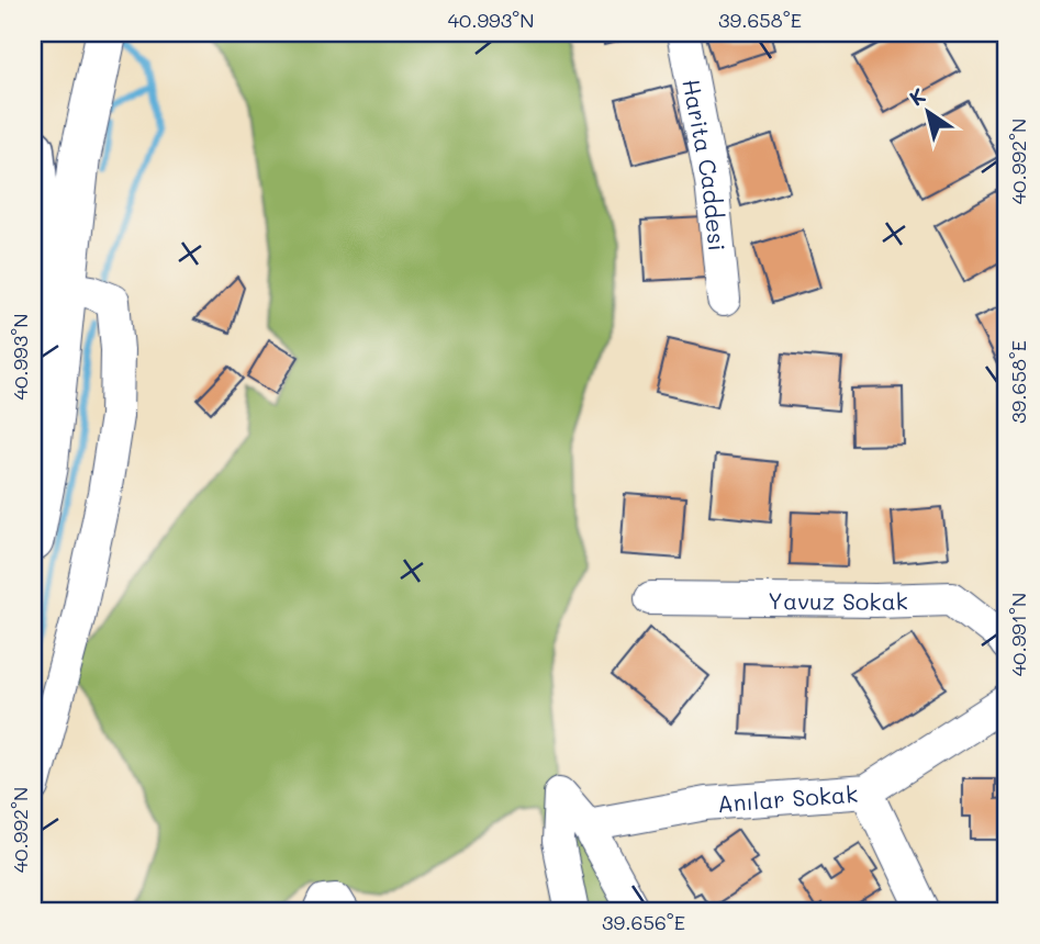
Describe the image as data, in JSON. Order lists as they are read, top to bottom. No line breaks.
{"streets":{"street":["Harita Caddesi","Yavuz Sokak","Anılar Sokak"]},"north":"top left","coordinates":["40.993°N","39.658°E","40.992°N","40.991°N","39.656°E"]}
